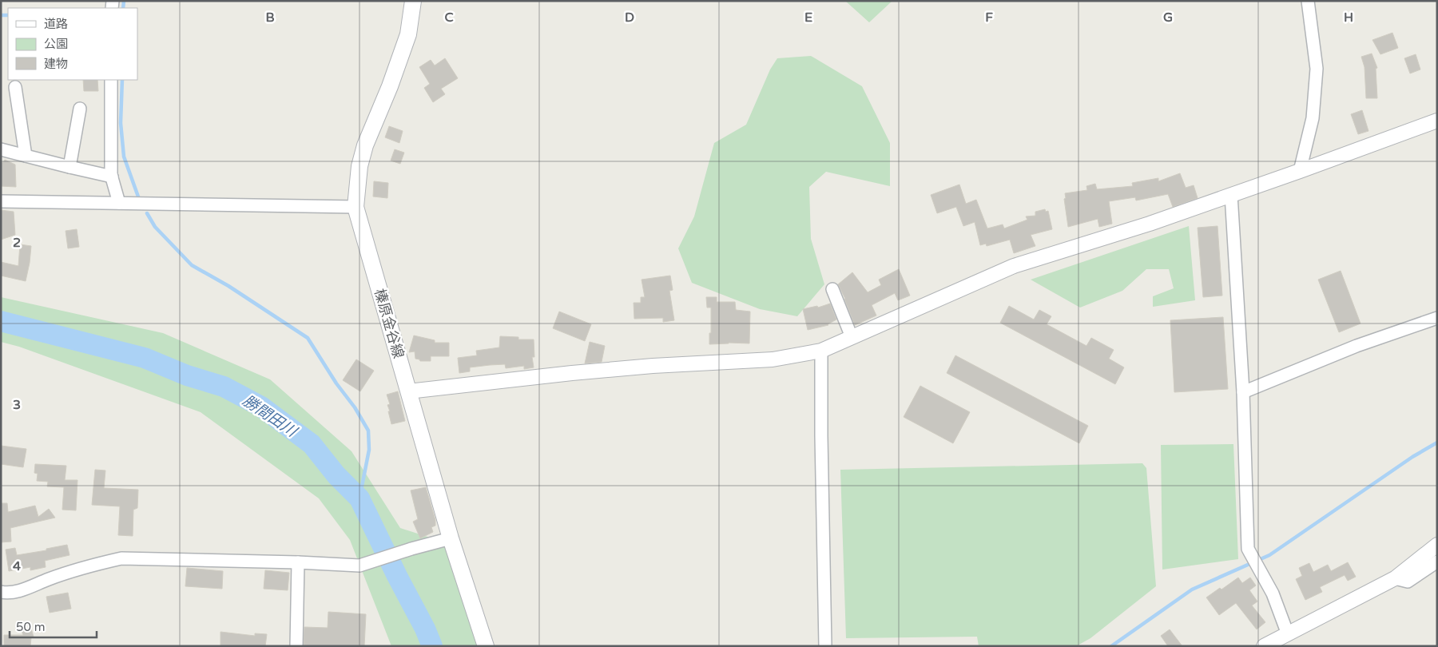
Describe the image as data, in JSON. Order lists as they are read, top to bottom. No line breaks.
{"streets":{"main road":["榛原金谷線"]},"water":["勝間田川"],"legend":["道路","公園","建物"],"scale_bar":"50 m","grid":{"columns":["B","C","D","E","F","G","H"],"rows":["2","3","4"]}}
